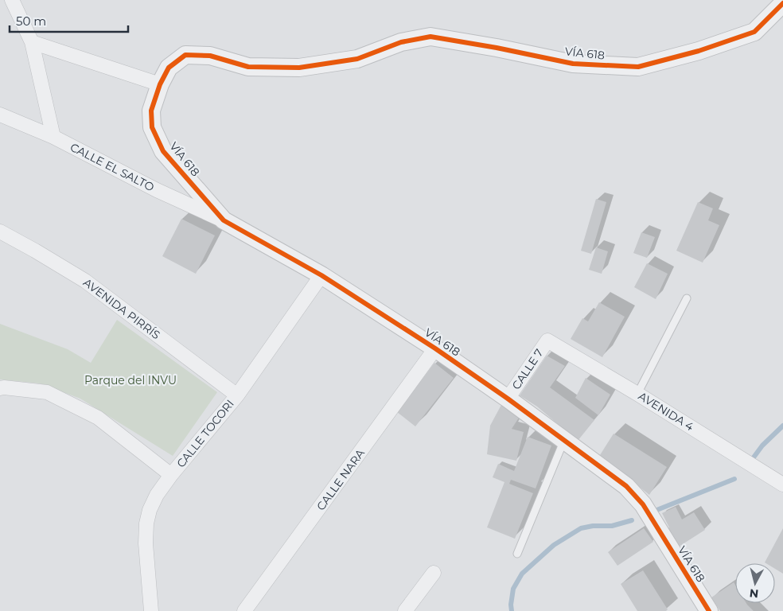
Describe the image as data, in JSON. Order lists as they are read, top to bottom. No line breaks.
{"streets":{"street":["VÍA 618","CALLE EL SALTO","AVENIDA PIRRÍS","CALLE 7","AVENIDA 4","CALLE TOCORI","CALLE NARA"]},"crossings":[["VÍA 618","CALLE EL SALTO"],["VÍA 618","CALLE 7"],["VÍA 618","CALLE TOCORI"],["VÍA 618","CALLE NARA"],["AVENIDA PIRRÍS","CALLE TOCORI"],["CALLE 7","AVENIDA 4"]],"parks":["Parque del INVU"],"scale_bar":"50 m","north":"bottom"}
